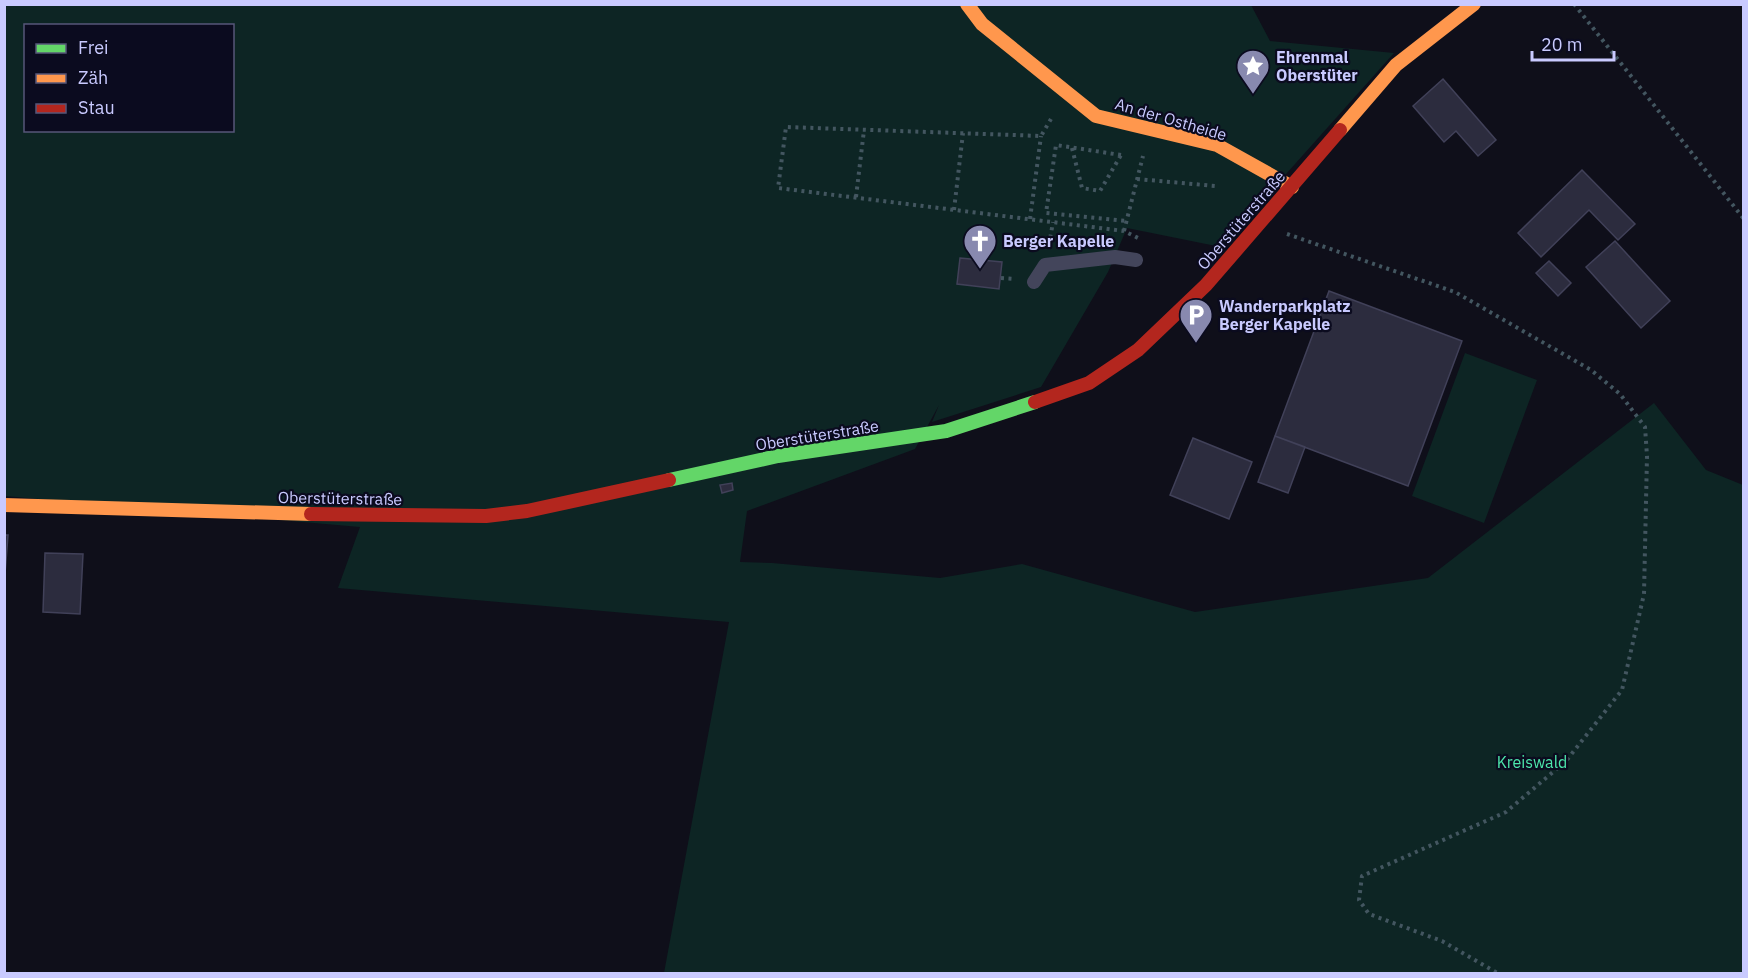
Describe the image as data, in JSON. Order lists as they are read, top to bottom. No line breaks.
{"streets":{"street":["An der Ostheide","Oberstüterstraße"]},"crossings":[["An der Ostheide","Oberstüterstraße"]],"parks":["Kreiswald"],"places":{"place":["Ehrenmal Oberstüter"],"church":["Berger Kapelle"],"parking":["Wanderparkplatz Berger Kapelle"]},"legend":["Frei","Zäh","Stau"],"scale_bar":"20 m"}
